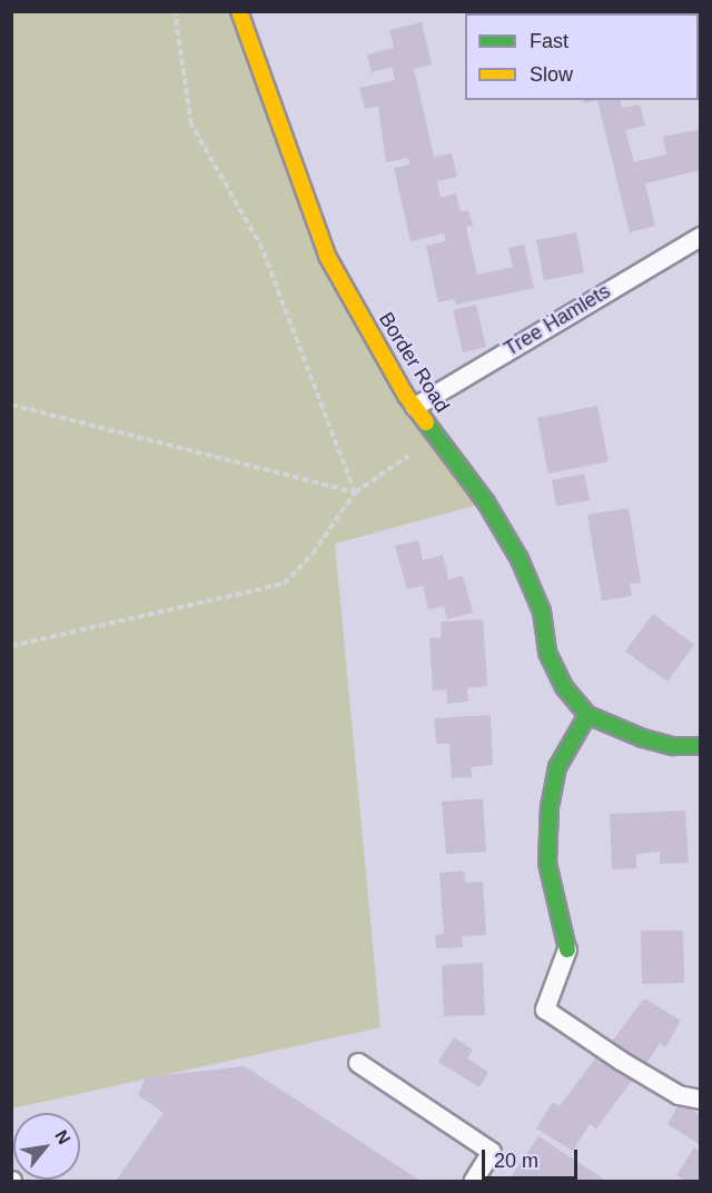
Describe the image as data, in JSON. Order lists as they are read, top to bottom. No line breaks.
{"streets":{"street":["Border Road"],"lane":["Tree Hamlets"]},"crossings":[["Tree Hamlets","Border Road"]],"legend":["Fast","Slow"],"scale_bar":"20 m","north":"top right"}
